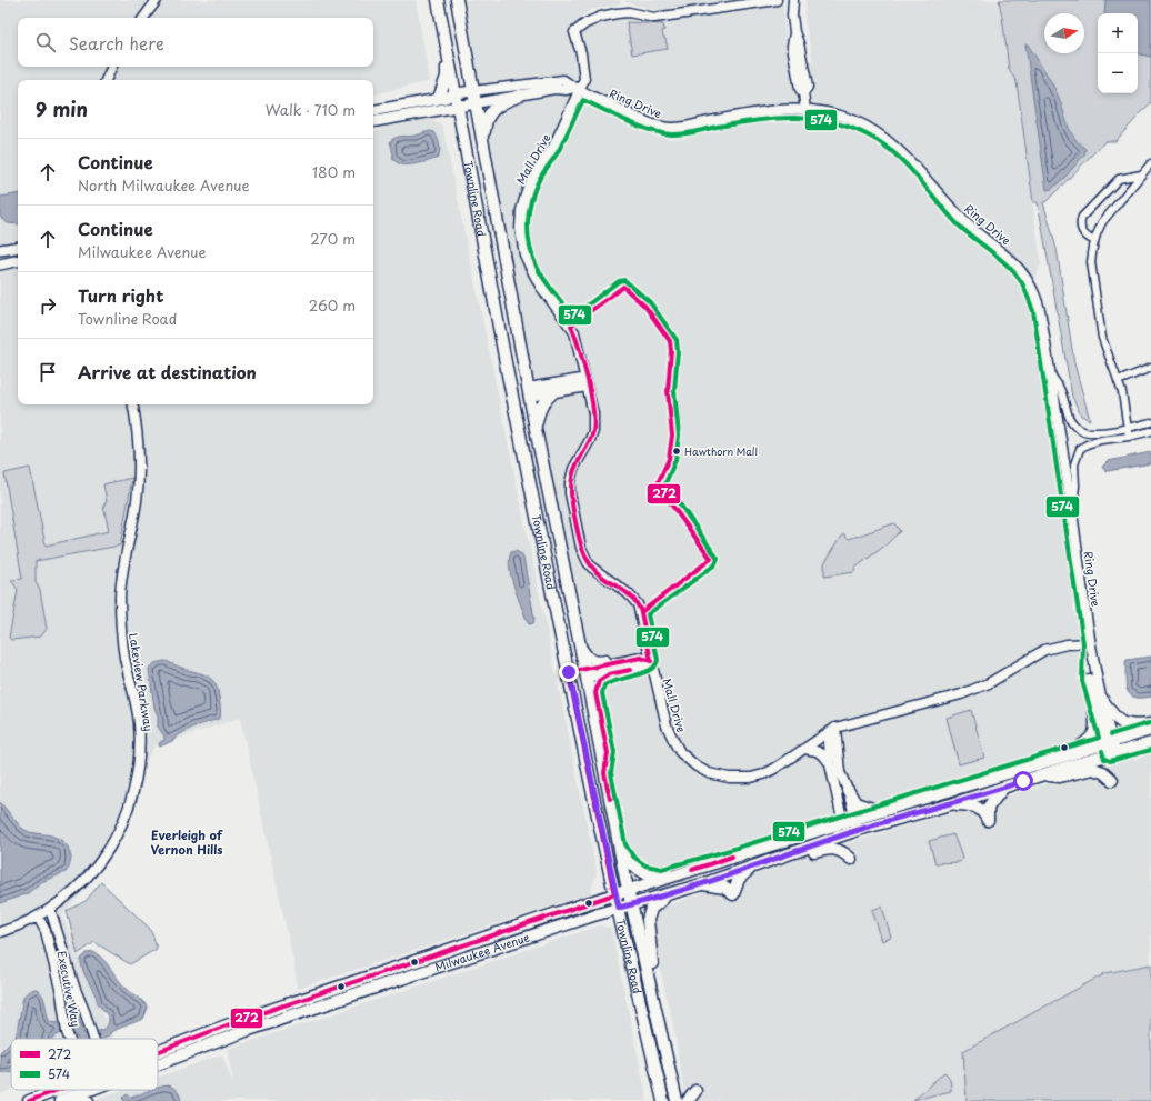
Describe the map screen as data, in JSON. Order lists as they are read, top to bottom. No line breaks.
{"streets":{"main road":["Townline Road","Milwaukee Avenue"],"street":["Ring Drive","Mall Drive","Lakeview Parkway","Executive Way"]},"crossings":[["Ring Drive","Mall Drive"],["Ring Drive","Townline Road"],["Townline Road","Milwaukee Avenue"],["Lakeview Parkway","Executive Way"]],"districts":["Everleigh of Vernon Hills"],"places":["Hawthorn Mall"],"lines":["transit line 574","transit line 272"],"legend":["272","574"],"north":"right","page":{"map_buttons":["+","−"],"search":"Search here","heading":["9 min","Walk · 710 m"],"list":[["Continue","North Milwaukee Avenue","180 m"],["Continue","Milwaukee Avenue","270 m"],["Turn right","Townline Road","260 m"],"Arrive at destination"]}}
